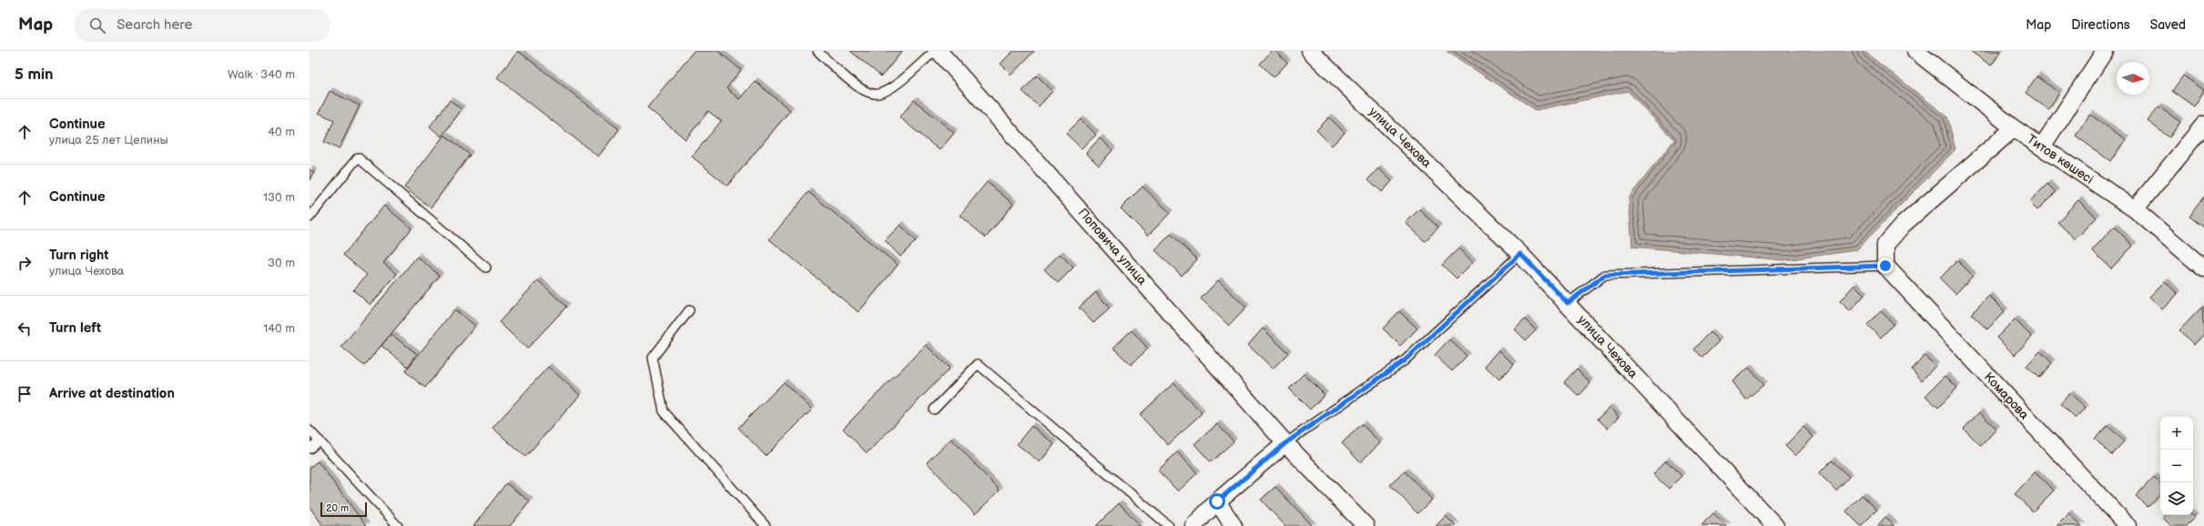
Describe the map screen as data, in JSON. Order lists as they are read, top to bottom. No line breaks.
{"streets":{"street":["улица Чехова","Титов көшесі","Поповича улица","Комарова"]},"scale_bar":"20 m","north":"right","page":{"header":"Map","search":"Search here","nav":["Map","Directions","Saved"],"heading":["5 min","Walk · 340 m"],"list":[["Continue","улица 25 лет Целины","40 m"],["Continue","130 m"],["Turn right","улица Чехова","30 m"],["Turn left","140 m"],"Arrive at destination"],"map_buttons":["+","−"],"scale":"20 m"}}
